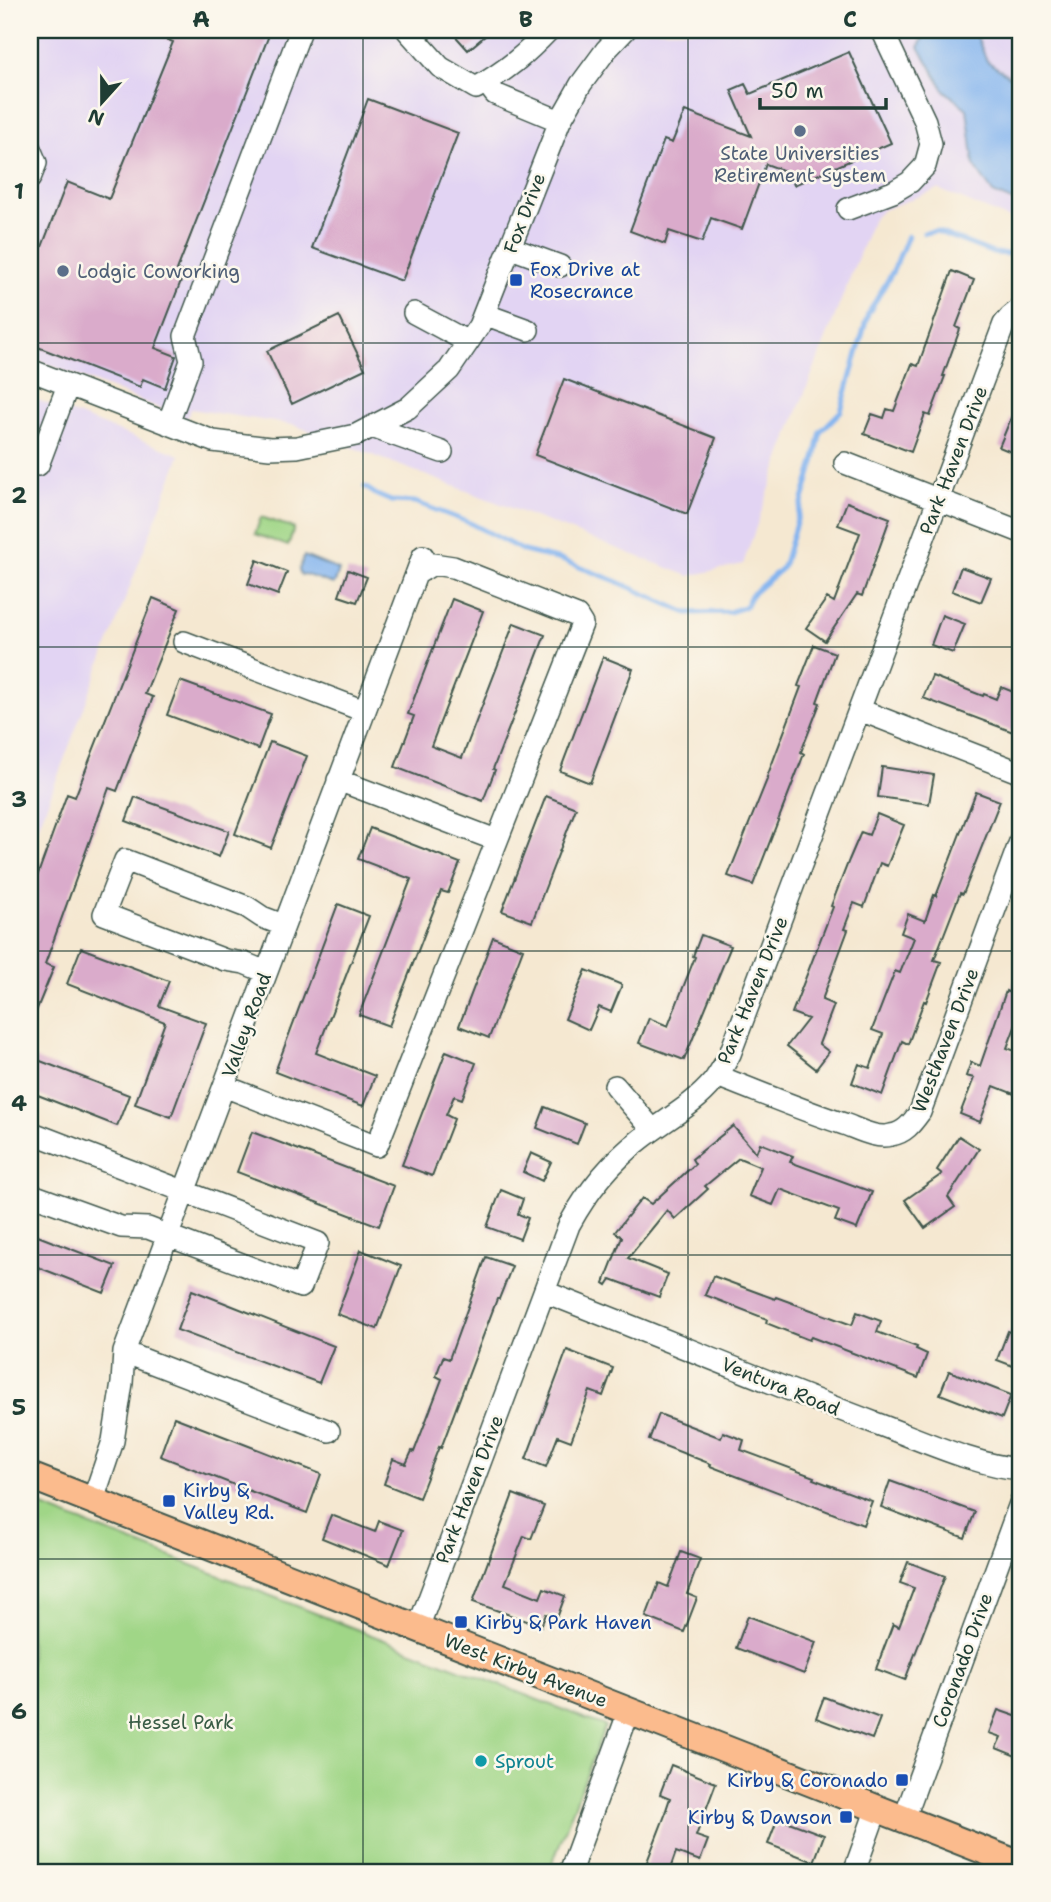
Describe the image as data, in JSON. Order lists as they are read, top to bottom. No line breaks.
{"streets":{"main road":["West Kirby Avenue"],"street":["Fox Drive","Park Haven Drive","Valley Road","Westhaven Drive","Ventura Road","Coronado Drive"]},"crossings":[["Park Haven Drive","Westhaven Drive"],["Park Haven Drive","Ventura Road"],["Park Haven Drive","West Kirby Avenue"],["Valley Road","West Kirby Avenue"],["Coronado Drive","West Kirby Avenue"]],"parks":["Hessel Park"],"places":{"other":["State Universities Retirement System","Lodgic Coworking","Sprout"],"transit":["Fox Drive at Rosecrance","Kirby & Valley Rd.","Kirby & Park Haven","Kirby & Coronado","Kirby & Dawson"]},"scale_bar":"50 m","north":"bottom","grid":{"columns":["A","B","C"],"rows":["1","2","3","4","5","6"]}}
